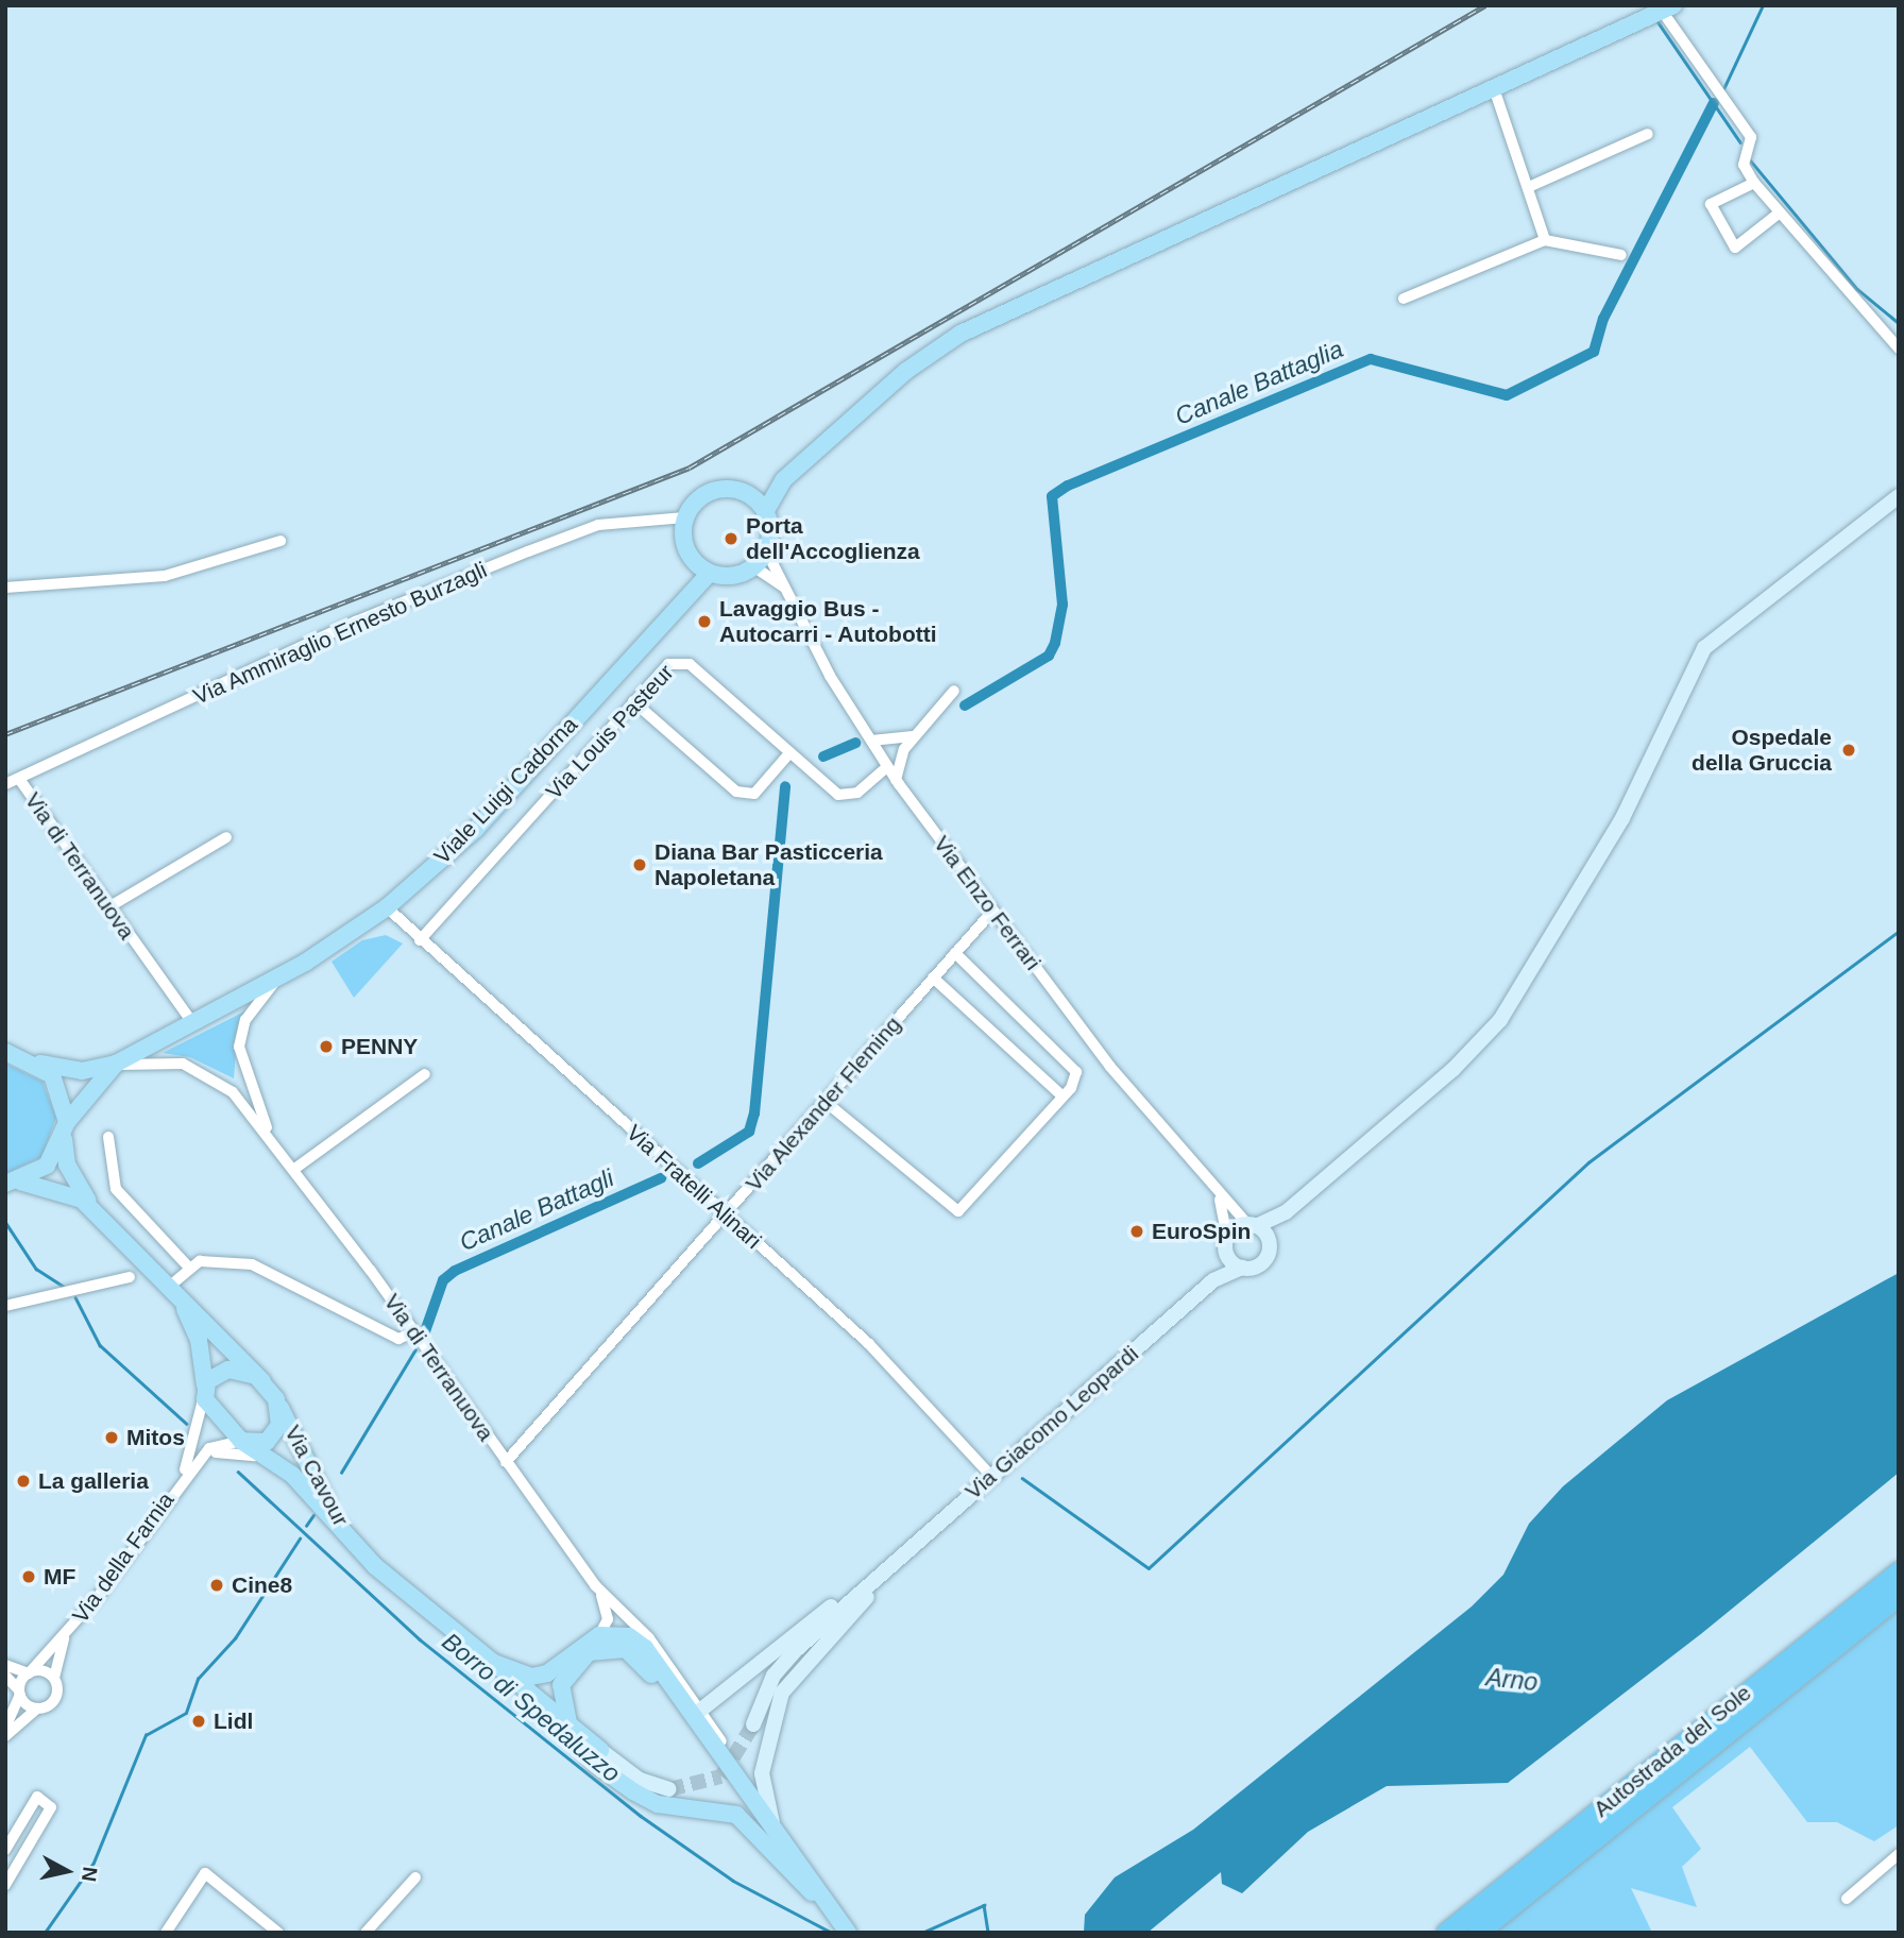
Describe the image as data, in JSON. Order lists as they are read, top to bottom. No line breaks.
{"streets":{"highway":["Autostrada del Sole"],"main road":["Viale Luigi Cadorna","Via Cavour"],"street":["Via Ammiraglio Ernesto Burzagli","Via Louis Pasteur","Via di Terranuova","Via Enzo Ferrari","Via Alexander Fleming","Via Fratelli Alinari","Via Giacomo Leopardi","Via della Farnia"]},"crossings":[["Via Ammiraglio Ernesto Burzagli","Viale Luigi Cadorna"],["Via Ammiraglio Ernesto Burzagli","Via di Terranuova"],["Via Ammiraglio Ernesto Burzagli","Via Enzo Ferrari"],["Via Louis Pasteur","Via Enzo Ferrari"],["Via Louis Pasteur","Via Fratelli Alinari"],["Viale Luigi Cadorna","Via di Terranuova"],["Viale Luigi Cadorna","Via Enzo Ferrari"],["Viale Luigi Cadorna","Via Fratelli Alinari"],["Viale Luigi Cadorna","Via Cavour"],["Via di Terranuova","Via Alexander Fleming"],["Via di Terranuova","Via Giacomo Leopardi"],["Via Enzo Ferrari","Via Alexander Fleming"],["Via Enzo Ferrari","Via Giacomo Leopardi"],["Via Alexander Fleming","Via Fratelli Alinari"],["Via Fratelli Alinari","Via Giacomo Leopardi"],["Via Cavour","Via della Farnia"]],"water":["Canale Battaglia","Canale Battagli","Arno","Borro di Spedaluzzo"],"places":["Porta dell'Accoglienza","Lavaggio Bus - Autocarri - Autobotti","Ospedale della Gruccia","Diana Bar Pasticceria Napoletana","PENNY","EuroSpin","Mitos","La galleria","MF","Cine8","Lidl"],"north":"right"}
